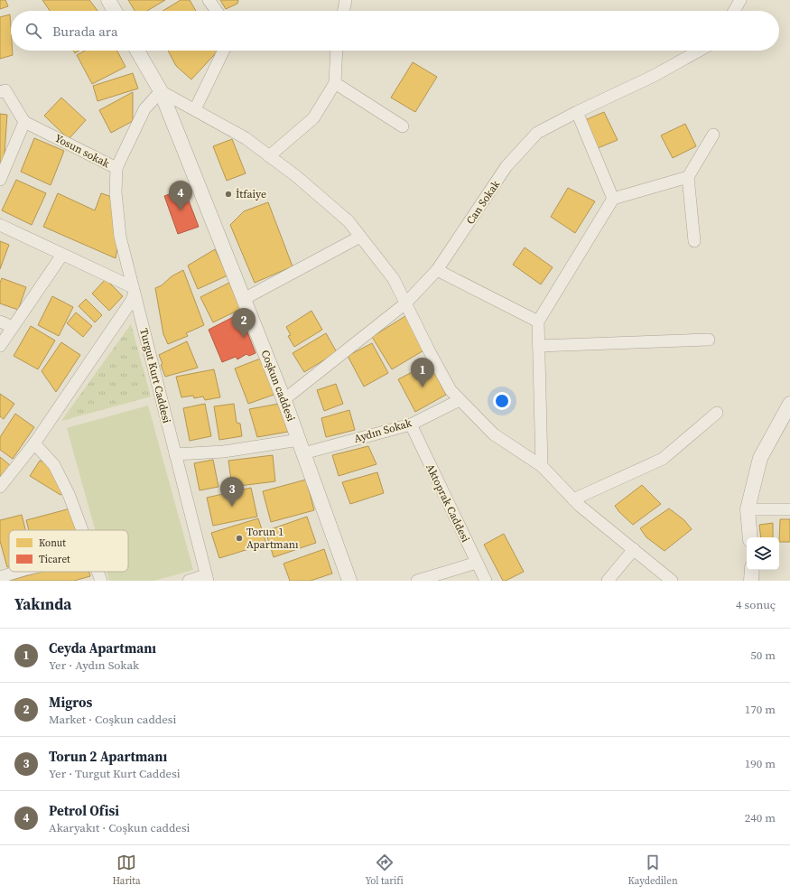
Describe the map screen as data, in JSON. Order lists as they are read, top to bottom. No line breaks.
{"streets":{"street":["Yosun sokak","Can Sokak","Turgut Kurt Caddesi","Coşkun caddesi","Aydın Sokak","Aktoprak Caddesi"]},"crossings":[["Yosun sokak","Turgut Kurt Caddesi"],["Yosun sokak","Coşkun caddesi"],["Can Sokak","Coşkun caddesi"],["Turgut Kurt Caddesi","Aydın Sokak"],["Coşkun caddesi","Aydın Sokak"],["Aydın Sokak","Aktoprak Caddesi"]],"places":["İtfaiye","Torun 1 Apartmanı"],"legend":["Konut","Ticaret"],"page":{"search":"Burada ara","pins":["4","2","1","3"],"heading":["Yakında","4 sonuç"],"list":[{"mark":"1","name":"Ceyda Apartmanı","note":"Yer · Aydın Sokak","value":"50 m"},{"mark":"2","name":"Migros","note":"Market · Coşkun caddesi","value":"170 m"},{"mark":"3","name":"Torun 2 Apartmanı","note":"Yer · Turgut Kurt Caddesi","value":"190 m"},{"mark":"4","name":"Petrol Ofisi","note":"Akaryakıt · Coşkun caddesi","value":"240 m"}],"nav":["Harita","Yol tarifi","Kaydedilen"]}}
